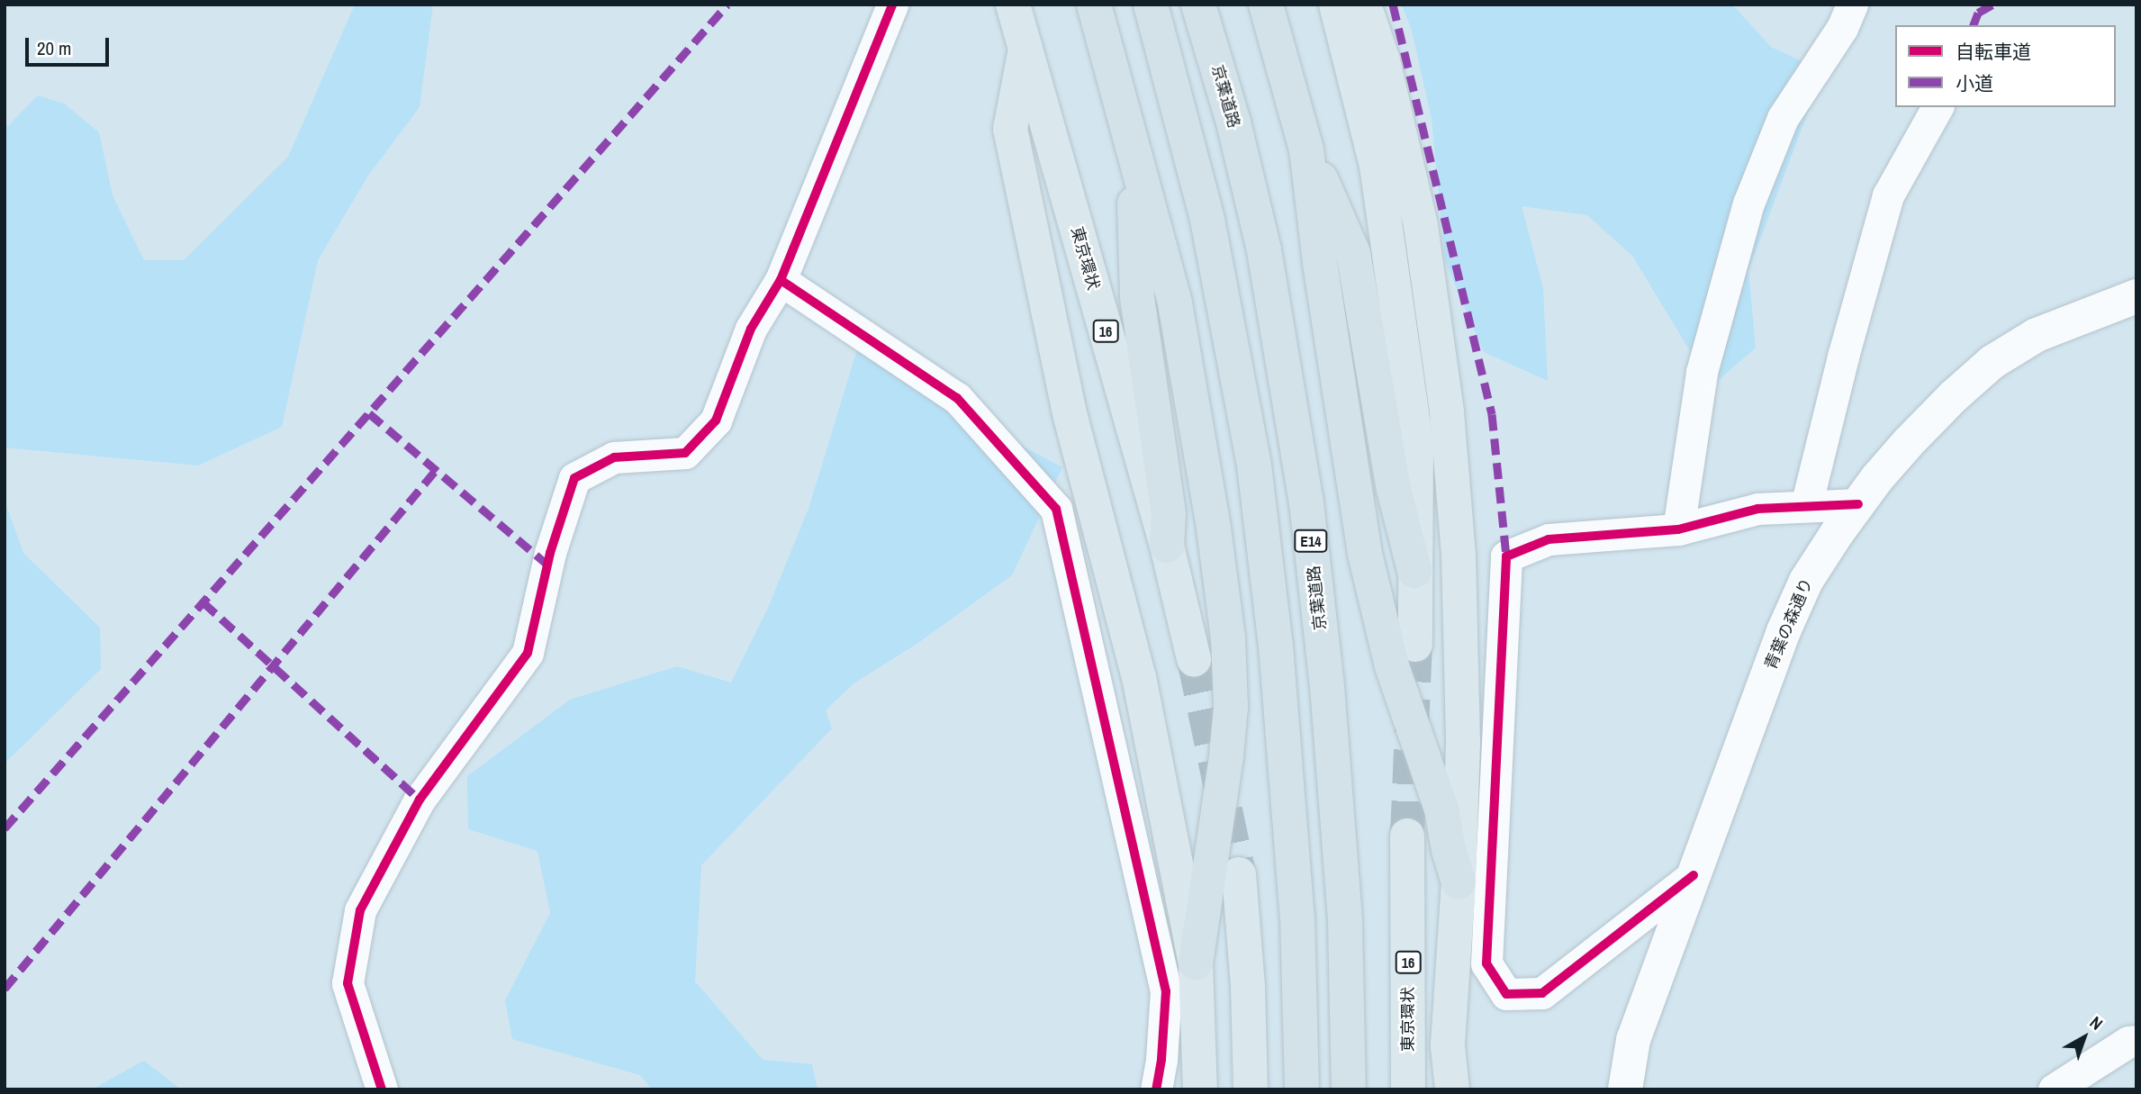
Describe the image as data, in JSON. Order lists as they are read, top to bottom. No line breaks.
{"streets":{"highway":["京葉道路","東京環状","16","E14"],"street":["青葉の森通り"]},"legend":["自転車道","小道"],"scale_bar":"20 m","north":"top right"}
